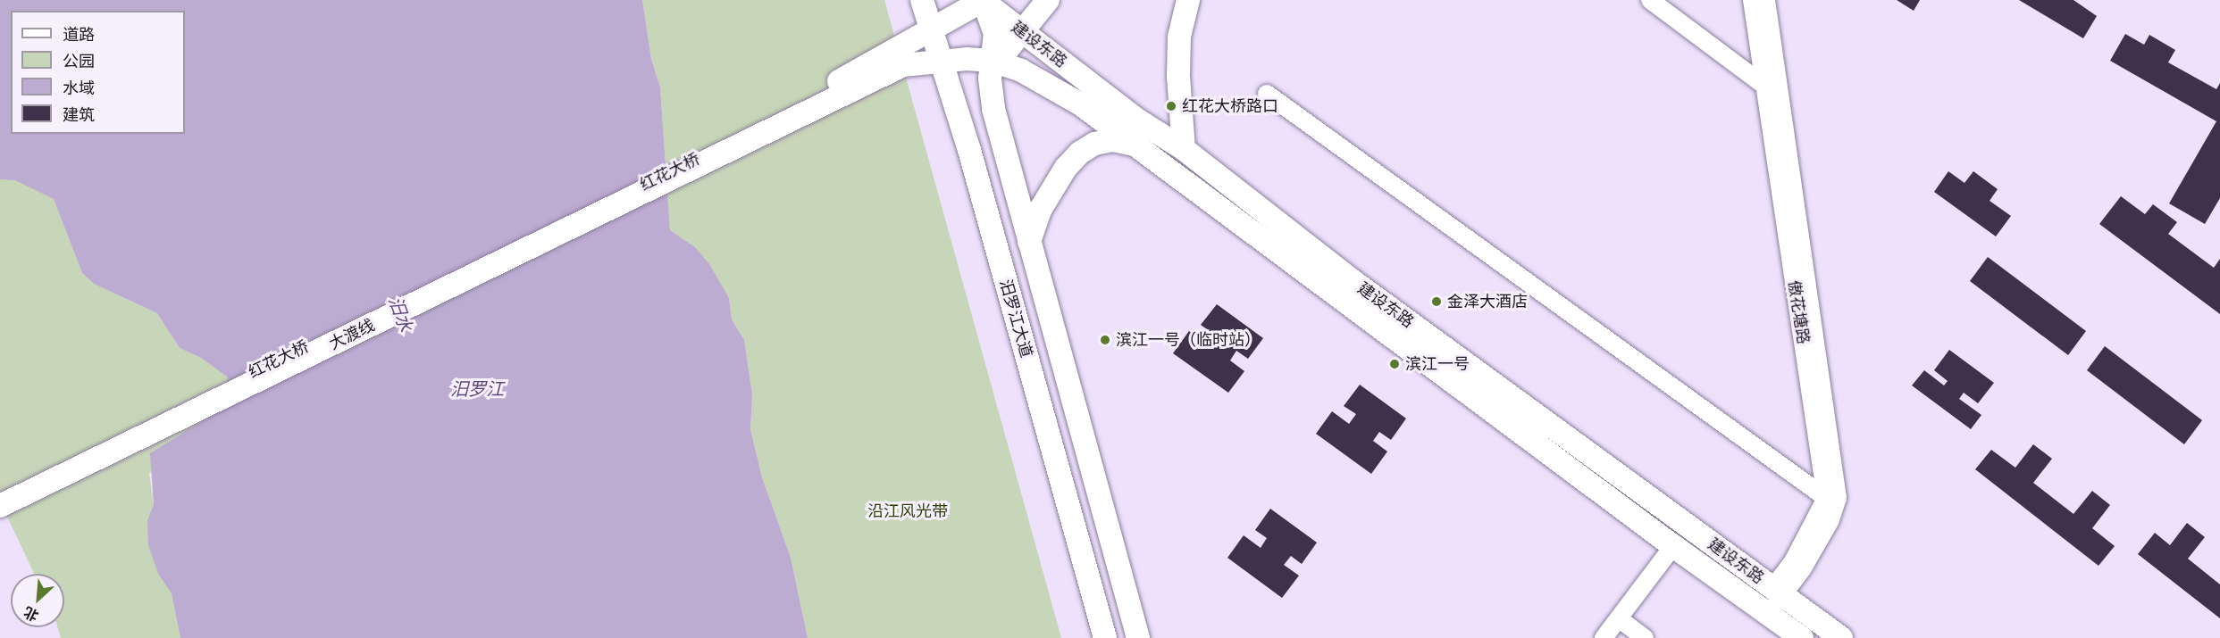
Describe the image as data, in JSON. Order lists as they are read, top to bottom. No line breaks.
{"streets":{"main road":["建设东路","红花大桥","汨罗江大道","大渡线"],"street":["傲花塘路"]},"crossings":[["建设东路","红花大桥"],["建设东路","汨罗江大道"],["建设东路","大渡线"],["红花大桥","大渡线"]],"water":["汨水","汨罗江"],"parks":["沿江风光带"],"places":["红花大桥路口","金泽大酒店","滨江一号（临时站）","滨江一号"],"legend":["道路","公园","水域","建筑"],"north":"bottom left"}
